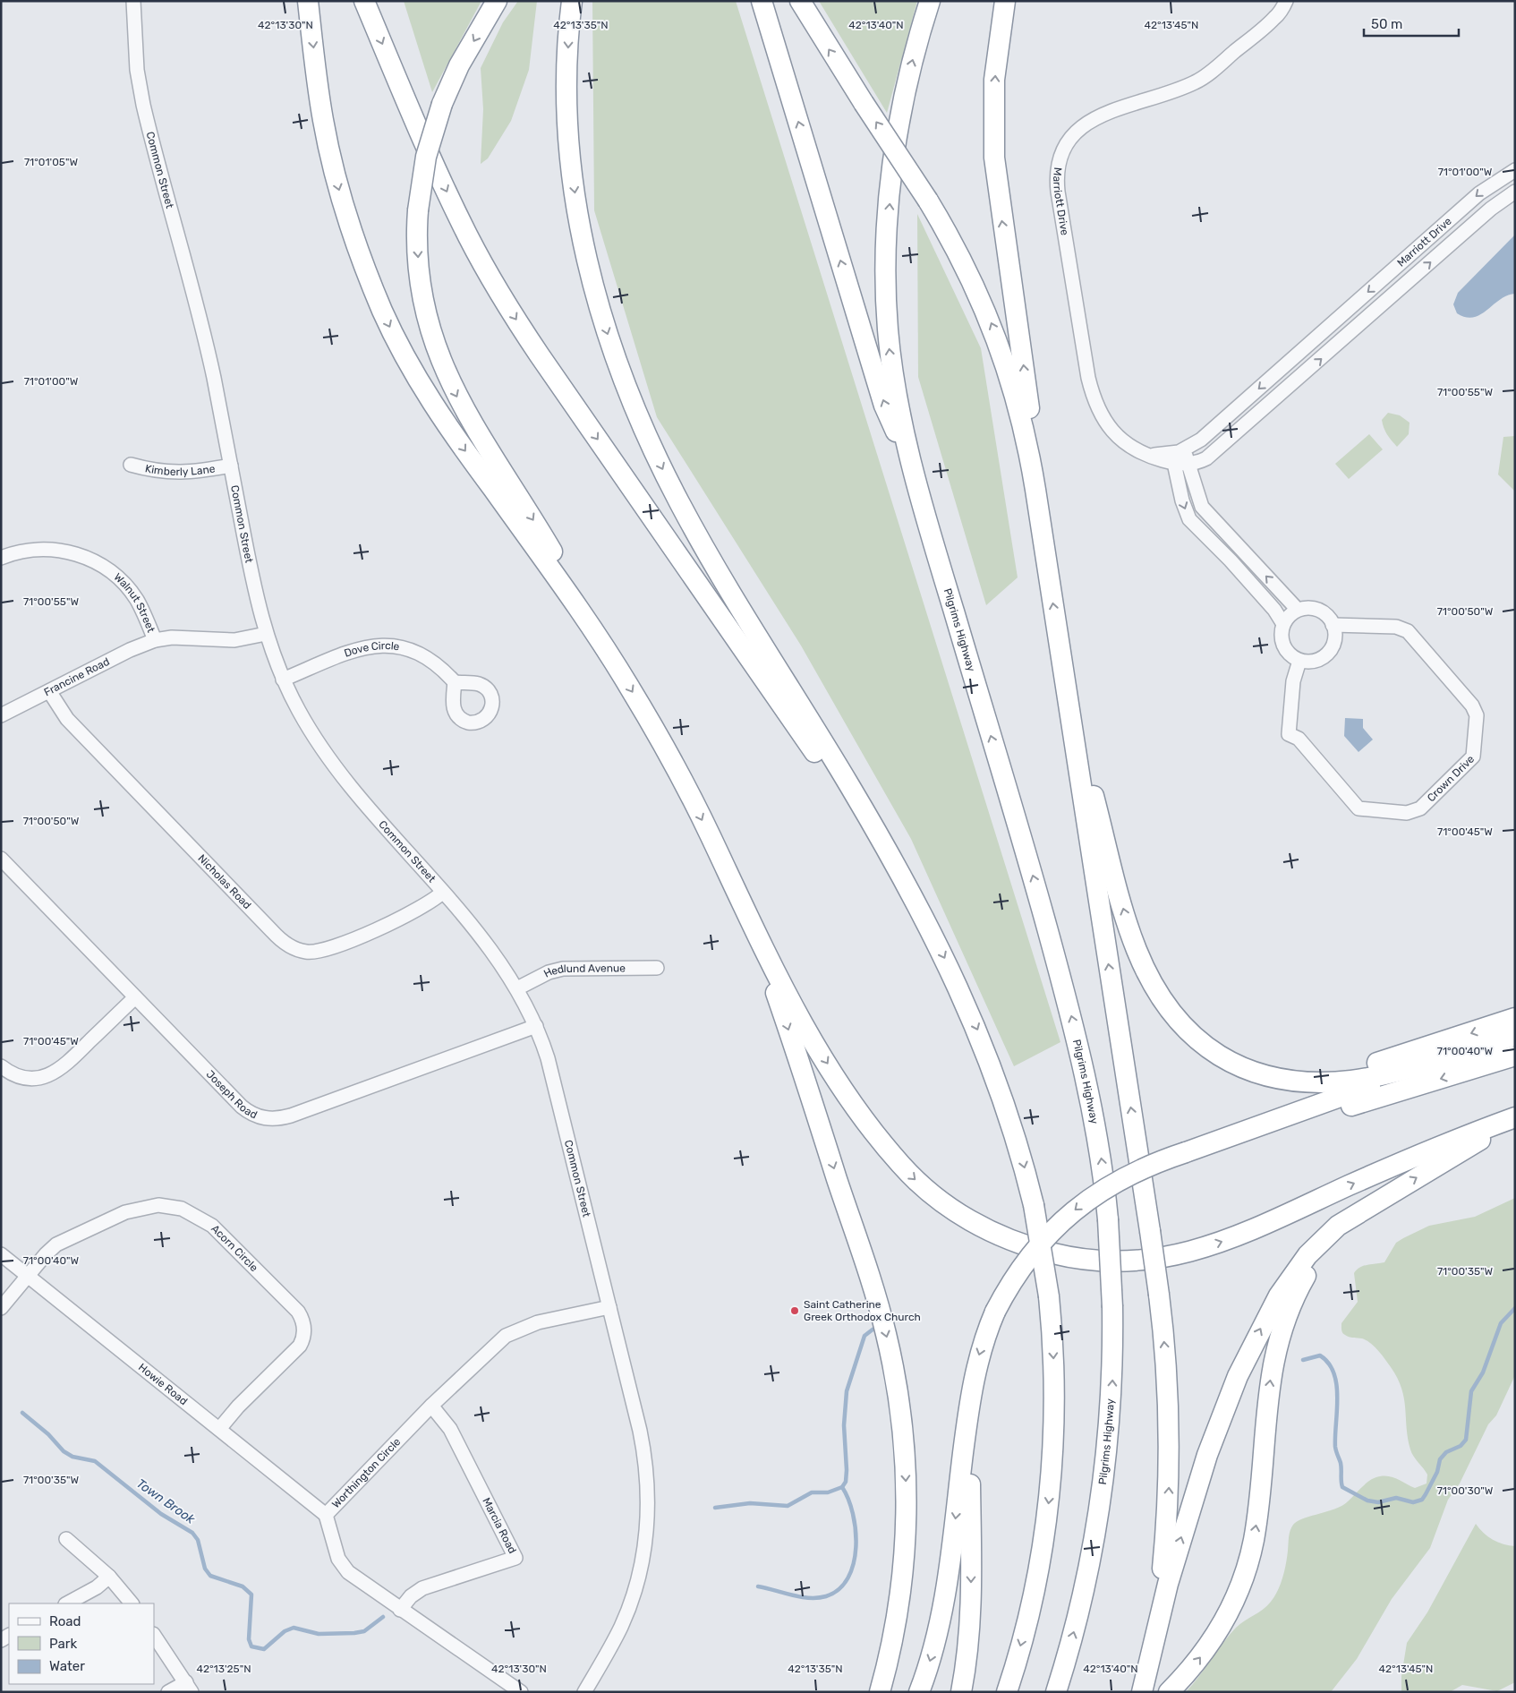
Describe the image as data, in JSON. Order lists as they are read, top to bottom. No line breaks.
{"streets":{"highway":["Pilgrims Highway"],"street":["Common Street","Marriott Drive","Kimberly Lane","Walnut Street","Dove Circle","Francine Road","Crown Drive","Nicholas Road","Hedlund Avenue","Joseph Road","Acorn Circle","Howie Road","Worthington Circle","Marcia Road"]},"crossings":[["Common Street","Kimberly Lane"],["Common Street","Walnut Street"],["Common Street","Dove Circle"],["Common Street","Nicholas Road"],["Common Street","Hedlund Avenue"],["Common Street","Joseph Road"],["Common Street","Worthington Circle"],["Walnut Street","Francine Road"],["Francine Road","Nicholas Road"],["Acorn Circle","Howie Road"],["Howie Road","Worthington Circle"],["Worthington Circle","Marcia Road"]],"water":["Town Brook"],"places":["Saint Catherine Greek Orthodox Church"],"legend":["Road","Park","Water"],"scale_bar":"50 m","coordinates":["42°13'30\"N","42°13'35\"N","42°13'40\"N","42°13'45\"N","71°01'05\"W","71°01'00\"W","71°00'55\"W","71°00'50\"W","71°00'45\"W","71°00'40\"W","71°00'35\"W","71°00'30\"W","42°13'25\"N"]}
